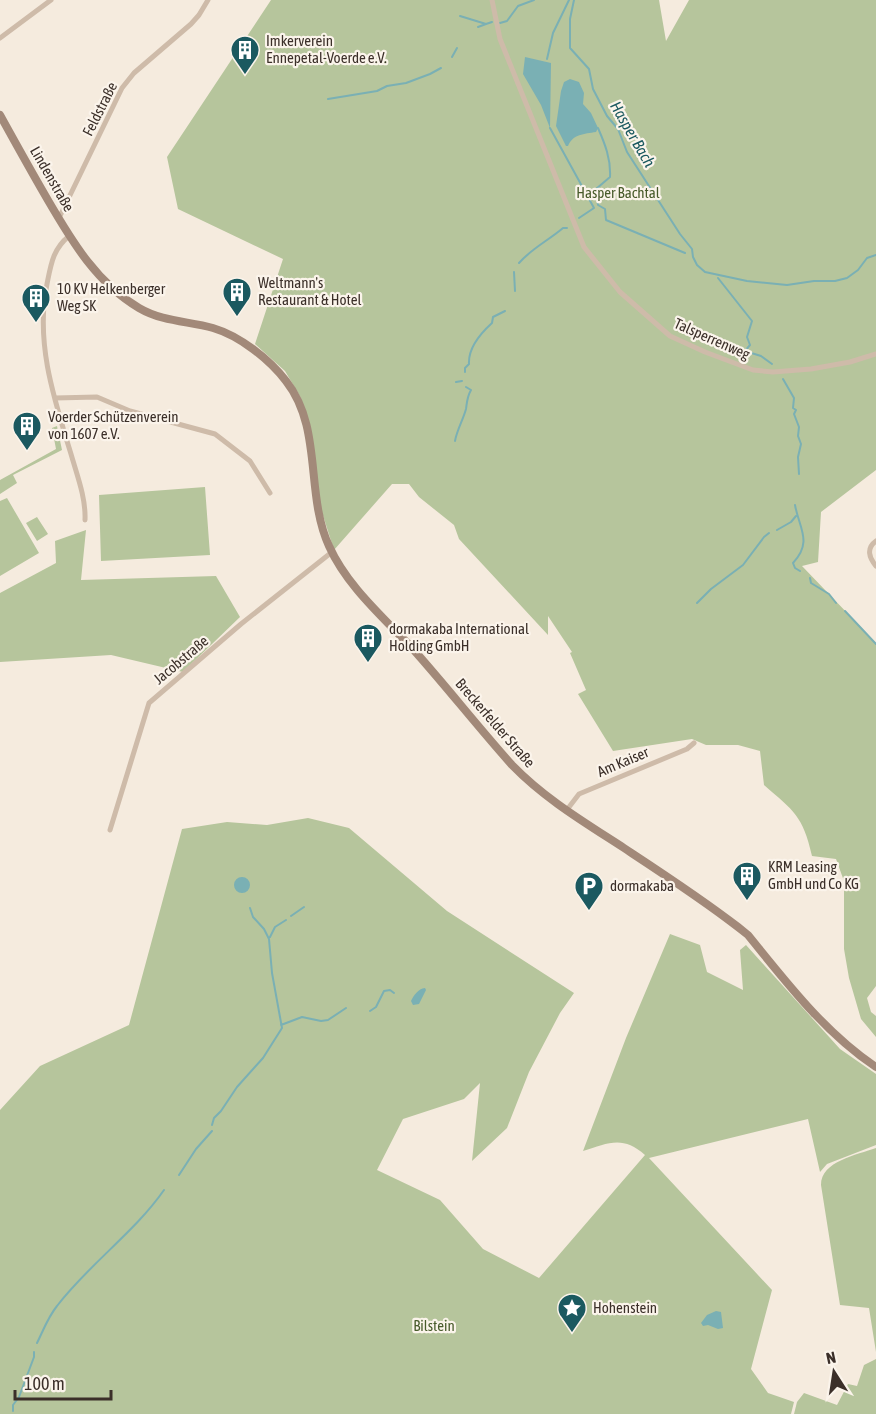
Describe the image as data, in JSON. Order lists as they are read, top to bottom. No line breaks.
{"streets":{"main road":["Lindenstraße","Breckerfelder Straße"],"street":["Feldstraße","Talsperrenweg","Jacobstraße","Am Kaiser"]},"crossings":[["Feldstraße","Lindenstraße"],["Lindenstraße","Breckerfelder Straße"],["Jacobstraße","Breckerfelder Straße"],["Breckerfelder Straße","Am Kaiser"]],"water":["Hasper Bach"],"parks":["Hasper Bachtal","Bilstein"],"places":{"building":["Imkerverein Ennepetal-Voerde e.V.","Weltmann's Restaurant & Hotel","10 KV Helkenberger Weg SK","Voerder Schützenverein von 1607 e.V.","dormakaba International Holding GmbH","KRM Leasing GmbH und Co KG"],"parking":["dormakaba"],"place":["Hohenstein"]},"scale_bar":"100 m","north":"top"}
